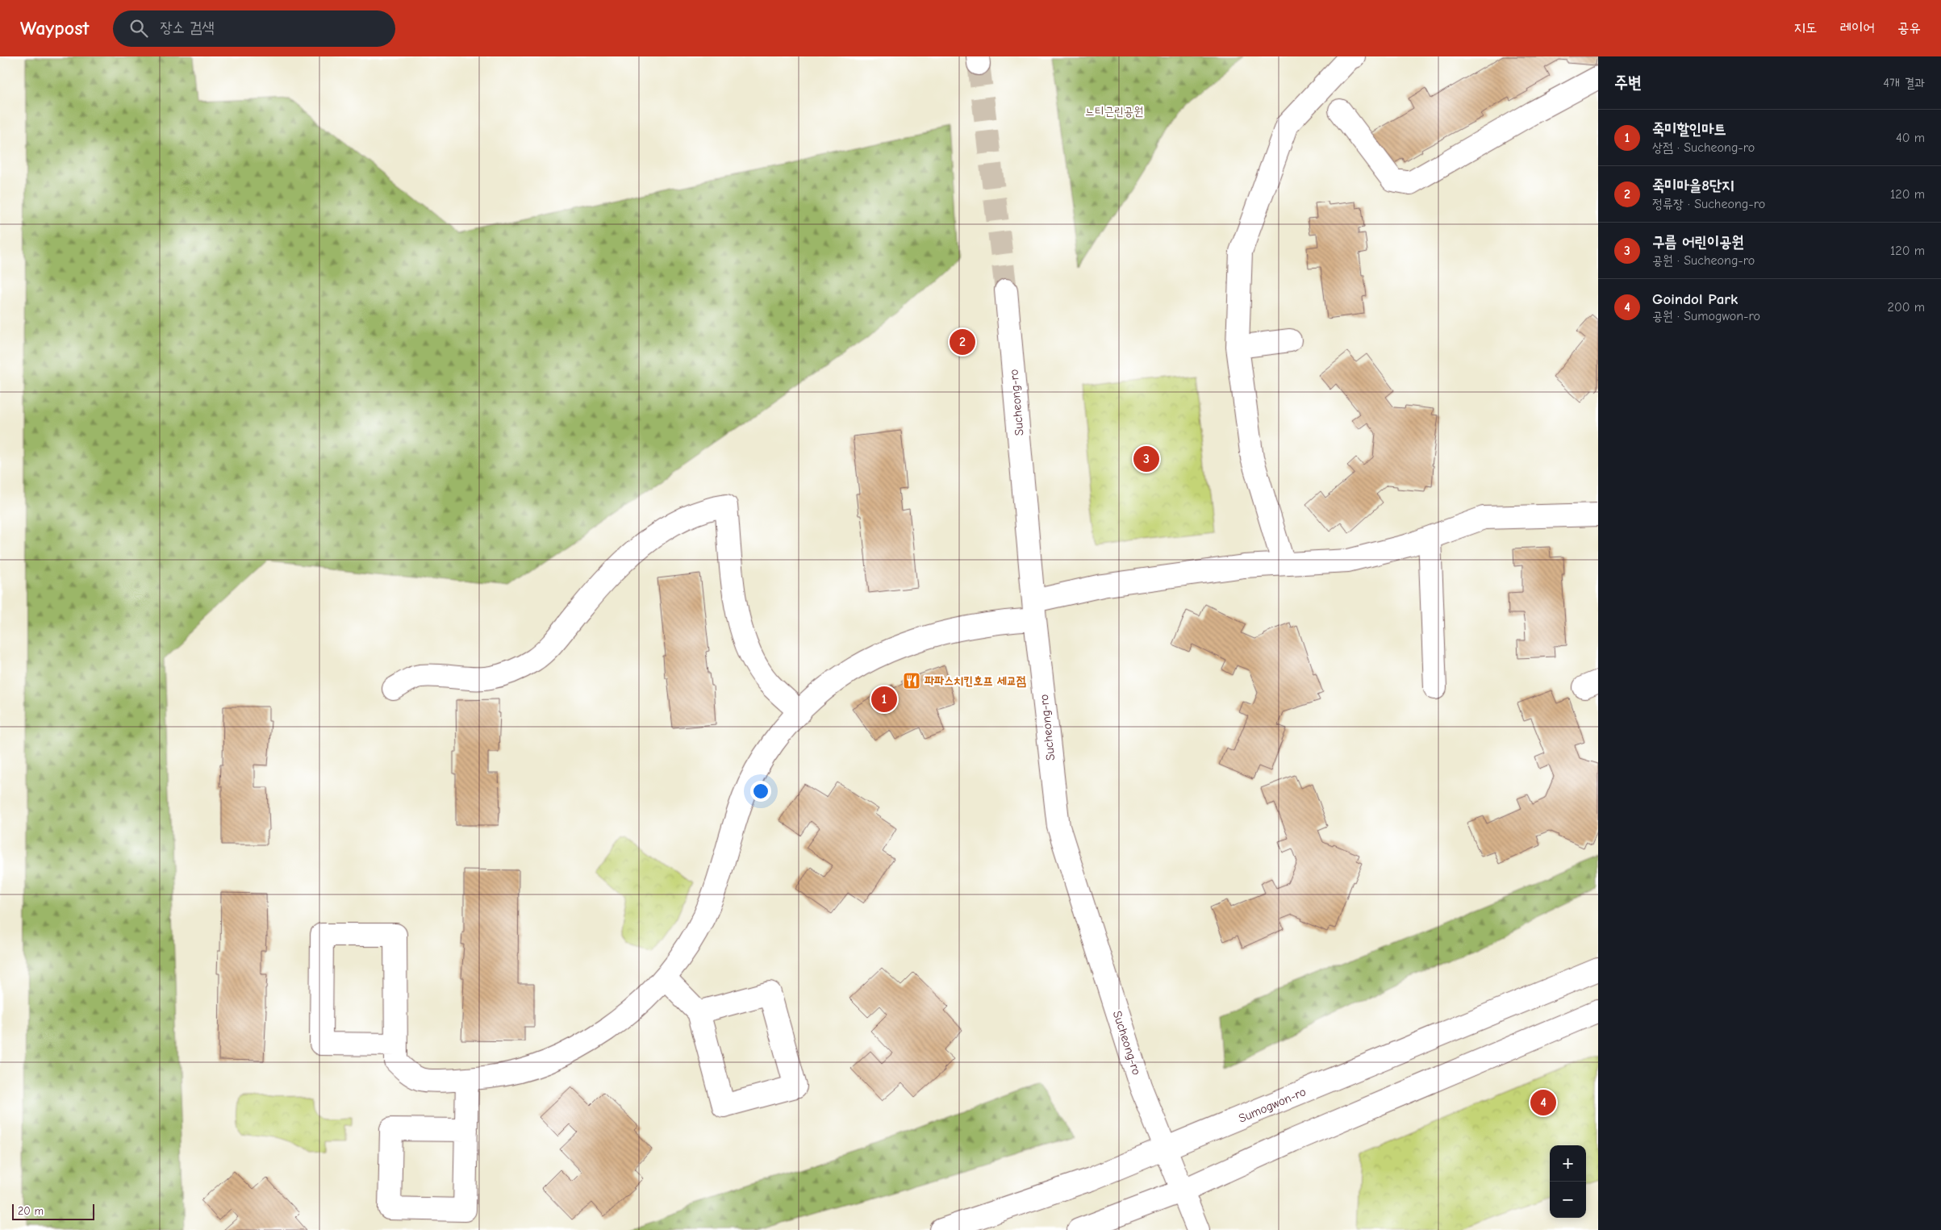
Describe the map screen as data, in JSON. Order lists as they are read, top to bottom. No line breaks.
{"streets":{"street":["Sucheong-ro","Sumogwon-ro"]},"crossings":[["Sucheong-ro","Sumogwon-ro"]],"parks":["느티근린공원"],"places":{"restaurant":["파파스치킨호프 세교점"]},"scale_bar":"20 m","page":{"header":"Waypost","search":"장소 검색","nav":["지도","레이어","공유"],"heading":["주변","4개 결과"],"list":[{"mark":"1","name":"죽미할인마트","note":"상점 · Sucheong-ro","value":"40 m"},{"mark":"2","name":"죽미마을8단지","note":"정류장 · Sucheong-ro","value":"120 m"},{"mark":"3","name":"구름 어린이공원","note":"공원 · Sucheong-ro","value":"120 m"},{"mark":"4","name":"Goindol Park","note":"공원 · Sumogwon-ro","value":"200 m"}],"pins":["2","3","1","4"],"map_buttons":["+","−"],"scale":"20 m"}}
